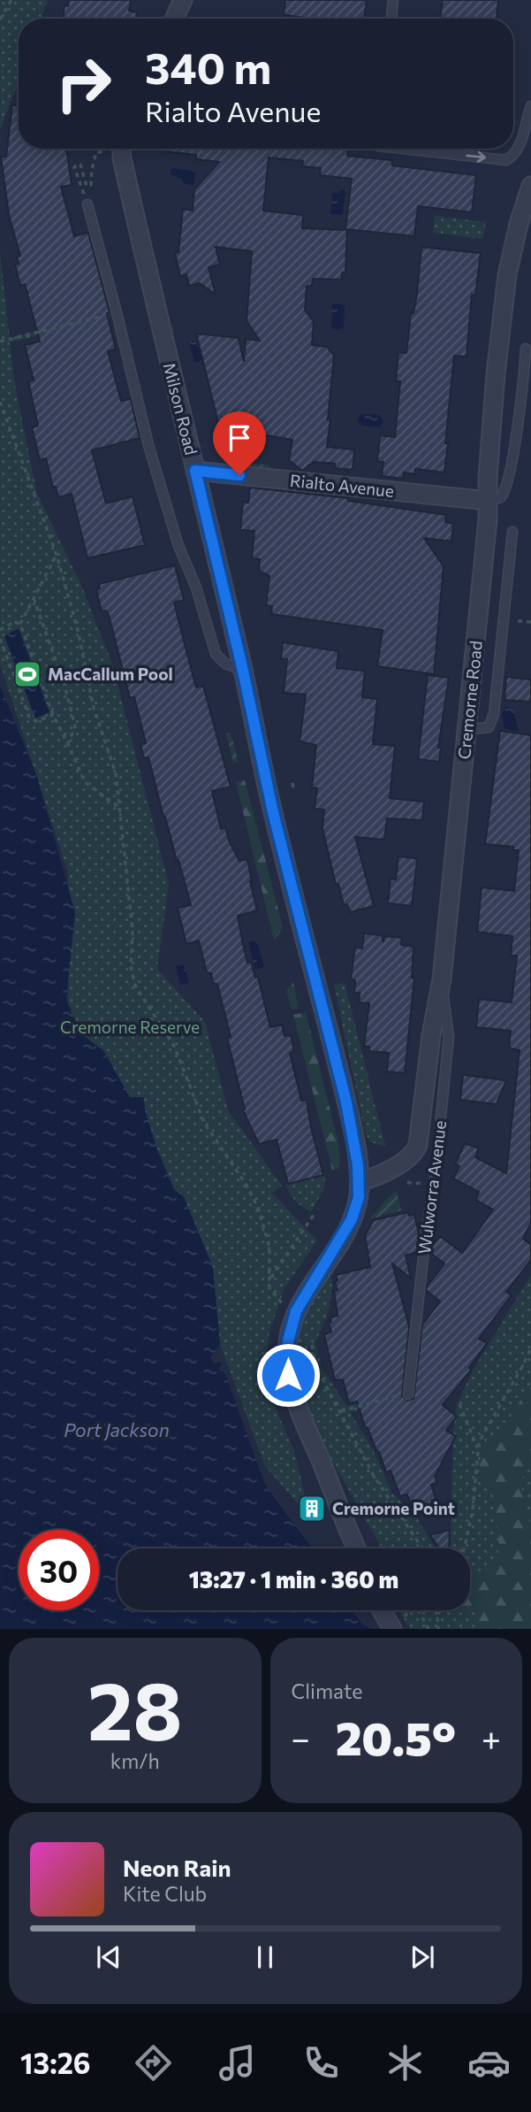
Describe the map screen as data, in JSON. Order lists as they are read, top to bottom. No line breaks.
{"streets":{"street":["Milson Road","Rialto Avenue","Cremorne Road"],"lane":["Wulworra Avenue"]},"crossings":[["Milson Road","Rialto Avenue"],["Milson Road","Cremorne Road"],["Rialto Avenue","Cremorne Road"],["Cremorne Road","Wulworra Avenue"]],"water":["Port Jackson"],"parks":["Cremorne Reserve"],"places":{"sports":["MacCallum Pool"],"building":["Cremorne Point"]},"page":{"turn":["340 m","Rialto Avenue"],"limit":"30","trip":"13:27 · 1 min · 360 m","tile":[["28","km/h"],"Climate"],"heat":["−","20.5°","+"],"song":["Neon Rain","Kite Club"],"tabs":"13:26"}}
